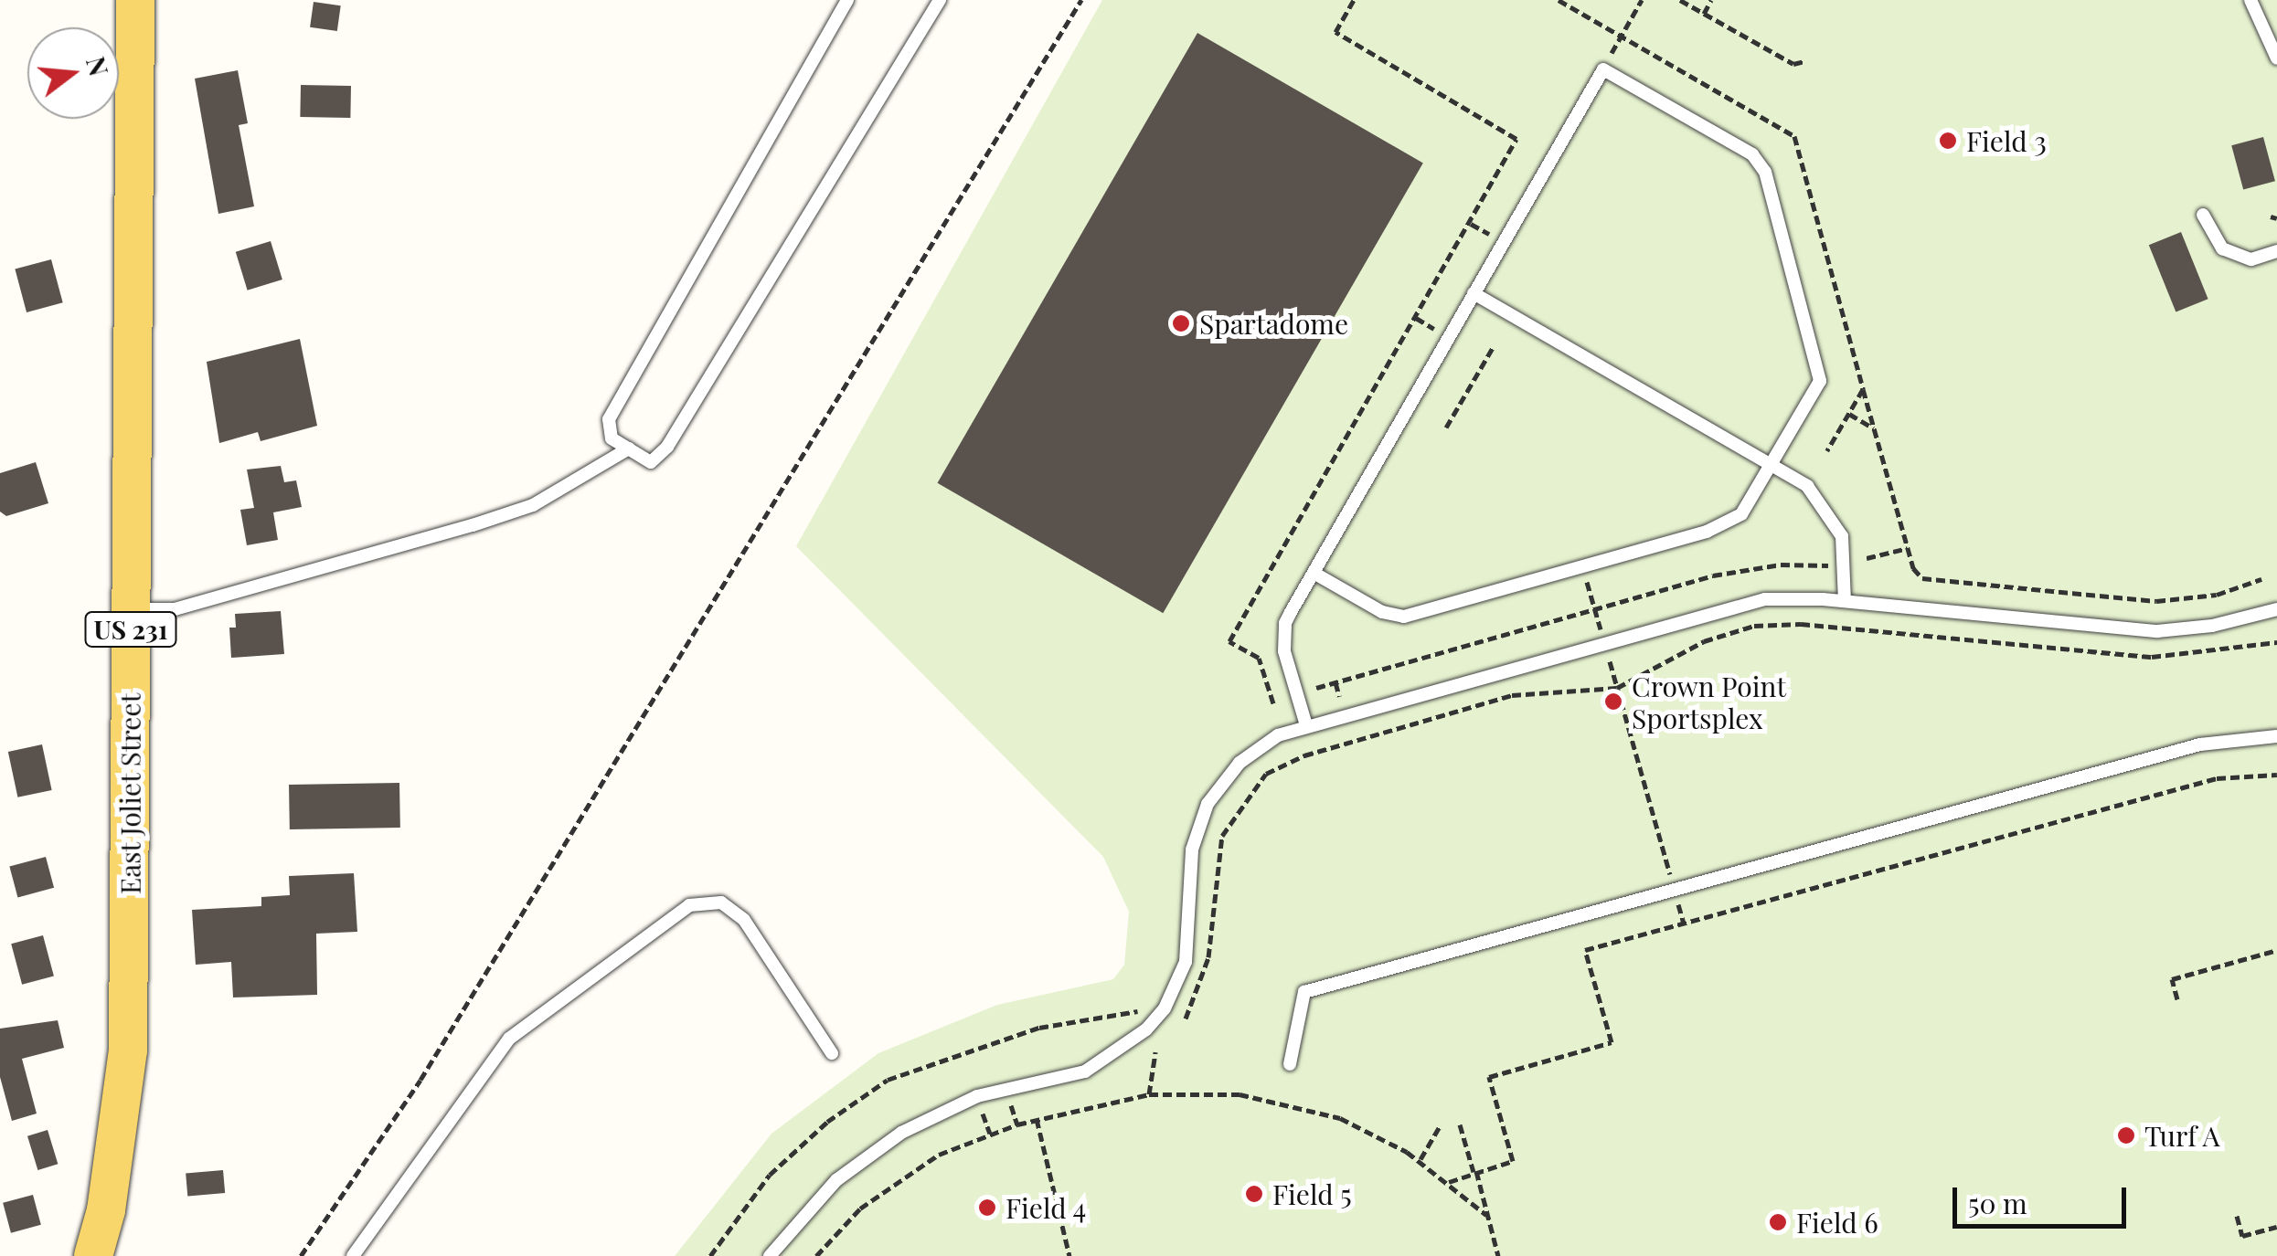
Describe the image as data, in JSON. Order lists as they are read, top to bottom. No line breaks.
{"streets":{"main road":["US 231","East Joliet Street"]},"places":["Field 3","Spartadome","Crown Point Sportsplex","Turf A","Field 5","Field 4","Field 6"],"scale_bar":"50 m","north":"right"}
